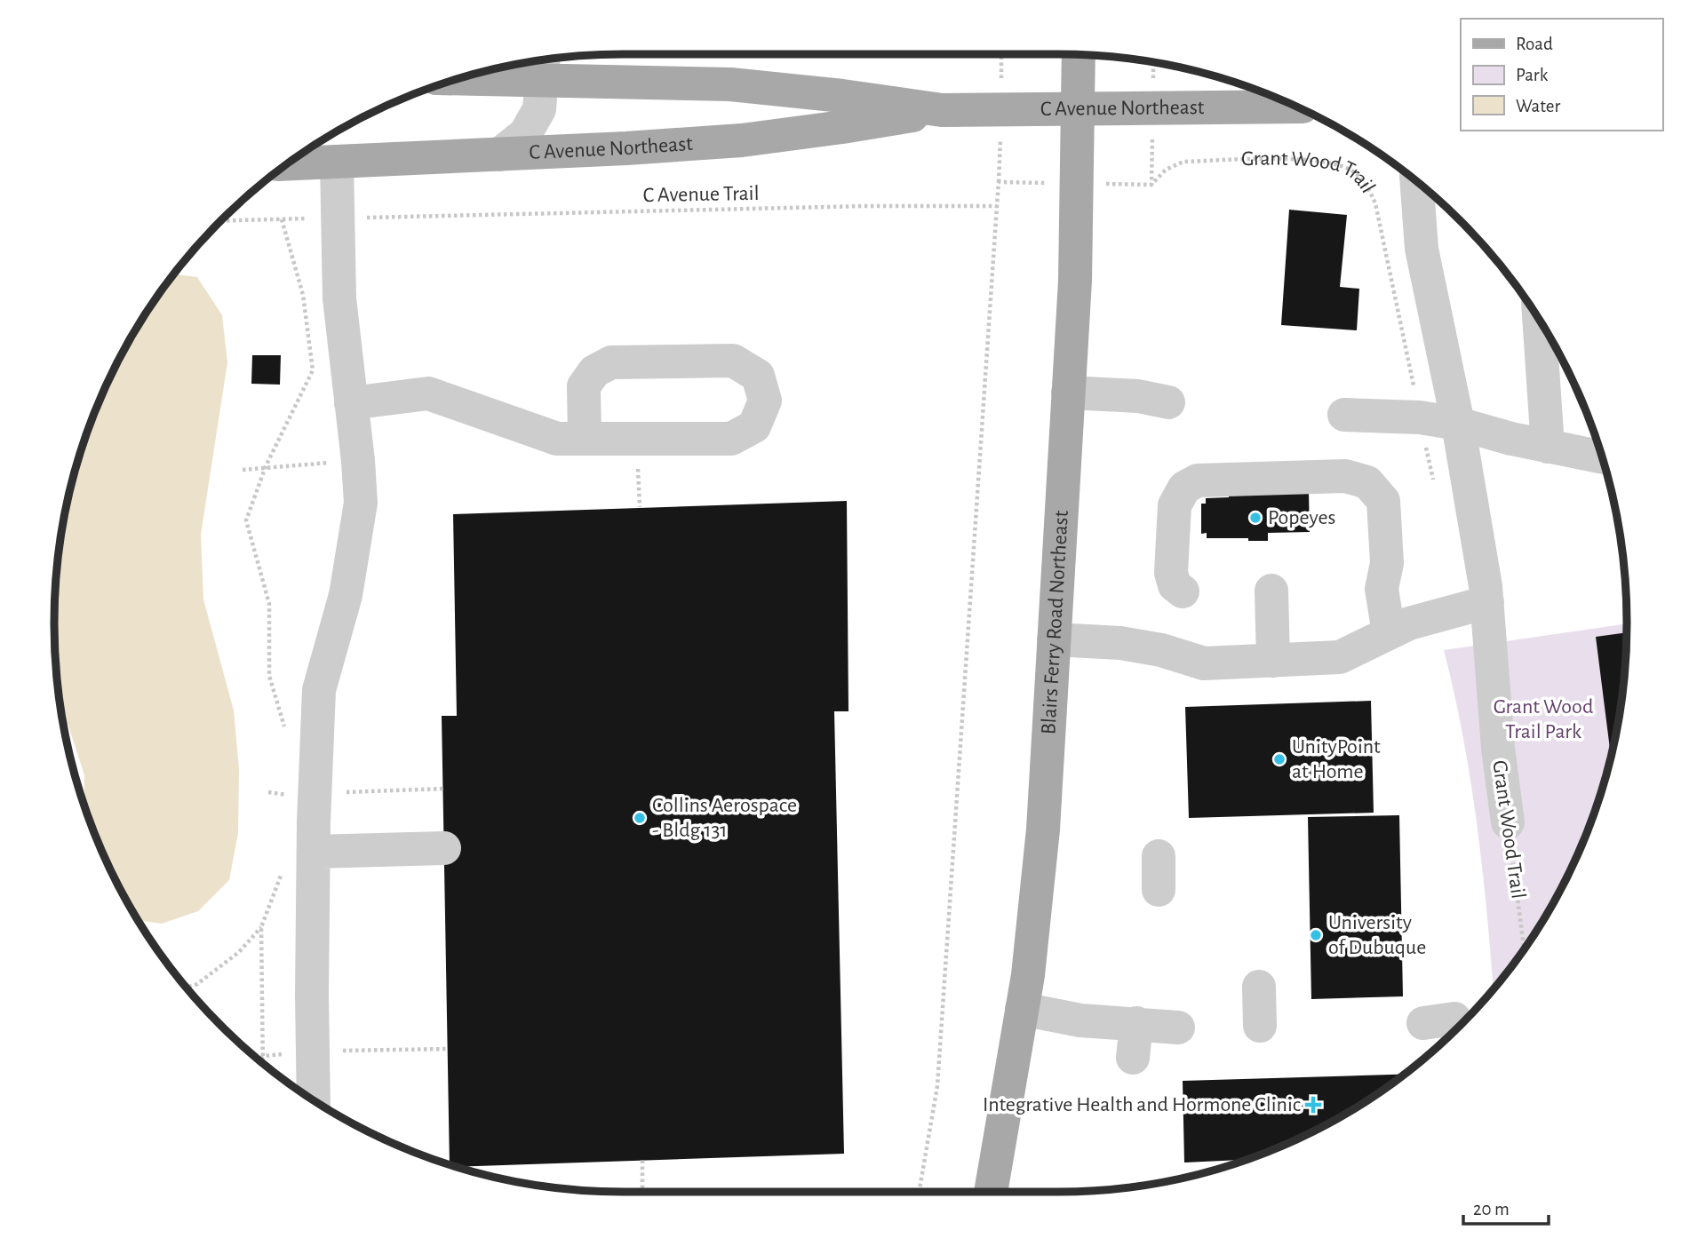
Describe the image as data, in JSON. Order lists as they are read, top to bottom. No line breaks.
{"streets":{"main road":["C Avenue Northeast","Blairs Ferry Road Northeast"],"street":["Grant Wood Trail"],"path":["C Avenue Trail"]},"crossings":[["C Avenue Northeast","Blairs Ferry Road Northeast"]],"parks":["Grant Wood Trail Park"],"places":{"other":["Popeyes","UnityPoint at Home","Collins Aerospace - Bldg 131","University of Dubuque"],"health":["Integrative Health and Hormone Clinic"]},"legend":["Road","Park","Water"],"scale_bar":"20 m"}
